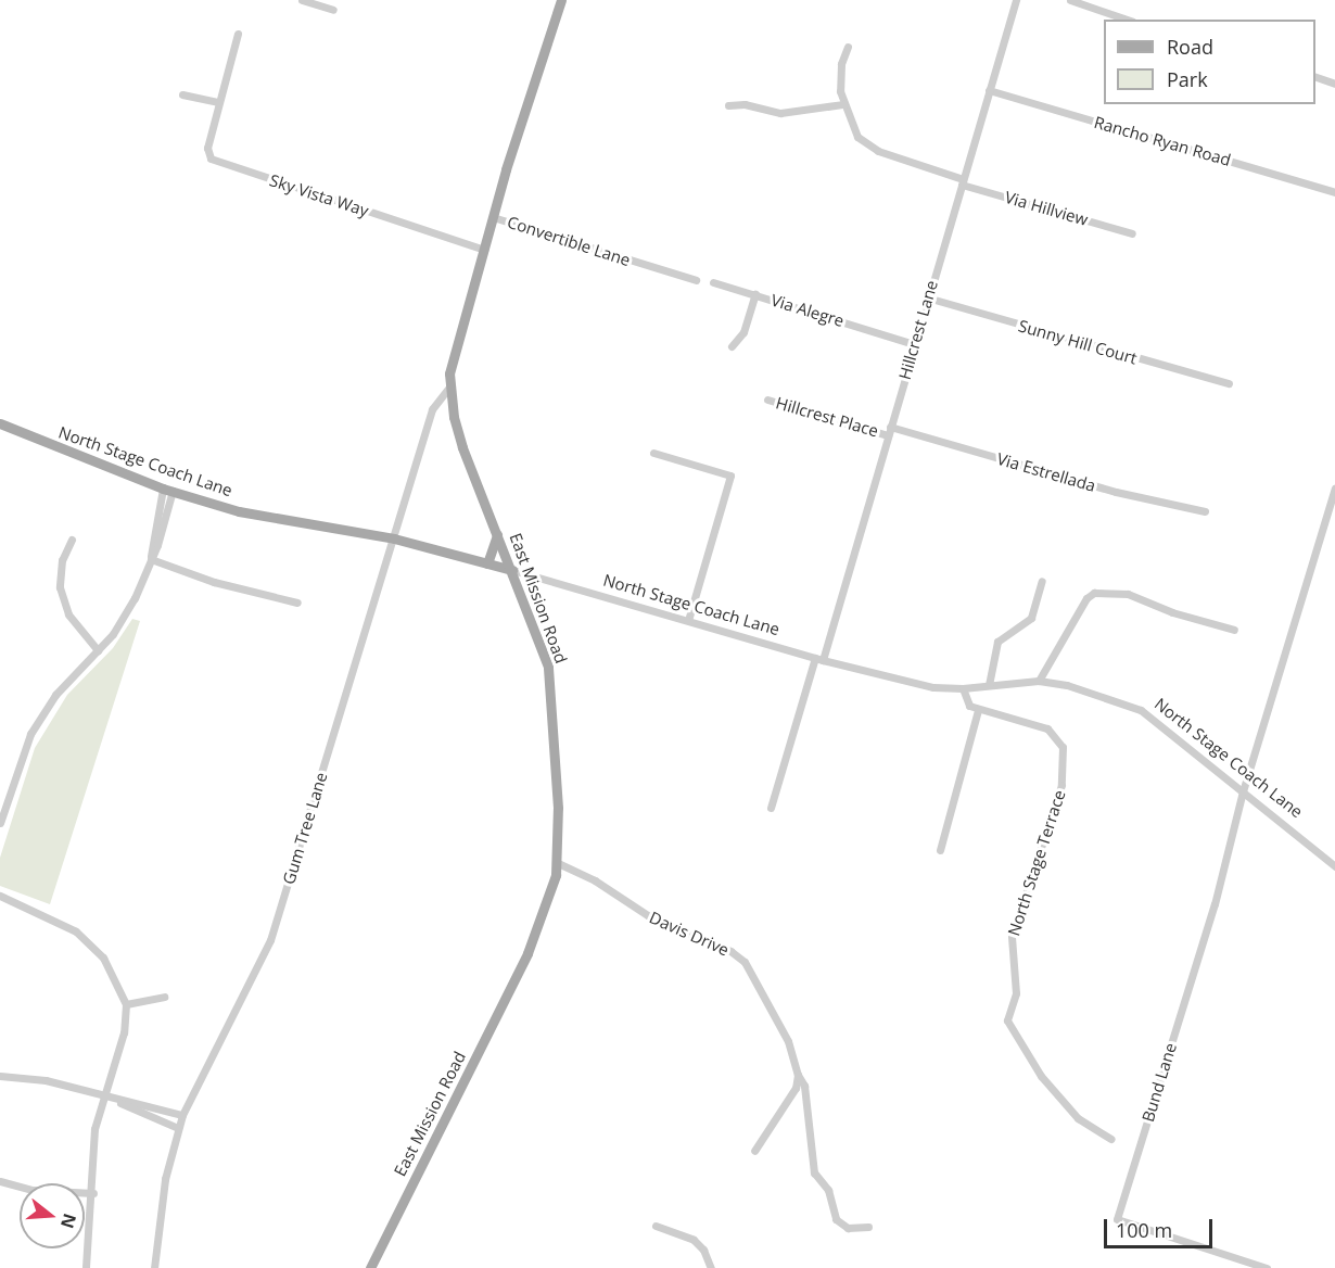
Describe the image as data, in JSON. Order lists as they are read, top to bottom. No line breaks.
{"streets":{"main road":["North Stage Coach Lane","East Mission Road"],"street":["Rancho Ryan Road","Sky Vista Way","Via Hillview","Convertible Lane","Via Alegre","Hillcrest Lane","Sunny Hill Court","Hillcrest Place","Via Estrellada","Gum Tree Lane","North Stage Terrace","Davis Drive","Bund Lane"]},"crossings":[["Rancho Ryan Road","Hillcrest Lane"],["Sky Vista Way","East Mission Road"],["Via Hillview","Hillcrest Lane"],["Convertible Lane","East Mission Road"],["Via Alegre","Hillcrest Lane"],["Hillcrest Lane","Sunny Hill Court"],["Hillcrest Lane","Hillcrest Place"],["Hillcrest Lane","North Stage Coach Lane"],["Hillcrest Lane","Via Estrellada"],["Hillcrest Place","Via Estrellada"],["North Stage Coach Lane","East Mission Road"],["North Stage Coach Lane","Gum Tree Lane"],["North Stage Coach Lane","Bund Lane"],["East Mission Road","Gum Tree Lane"],["East Mission Road","Davis Drive"]],"legend":["Road","Park"],"scale_bar":"100 m","north":"right"}
